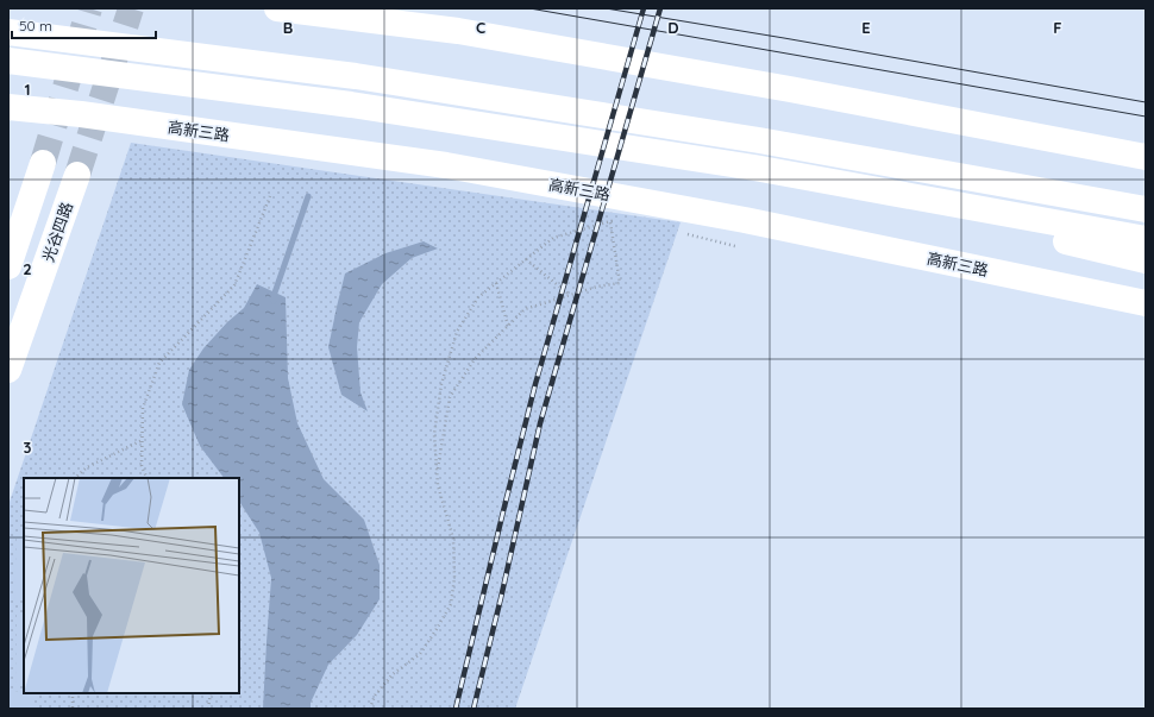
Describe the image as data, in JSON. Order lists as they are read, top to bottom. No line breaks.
{"streets":{"main road":["高新三路","光谷四路"]},"scale_bar":"50 m","grid":{"columns":["B","C","D","E","F"],"rows":["1","2","3"]}}
